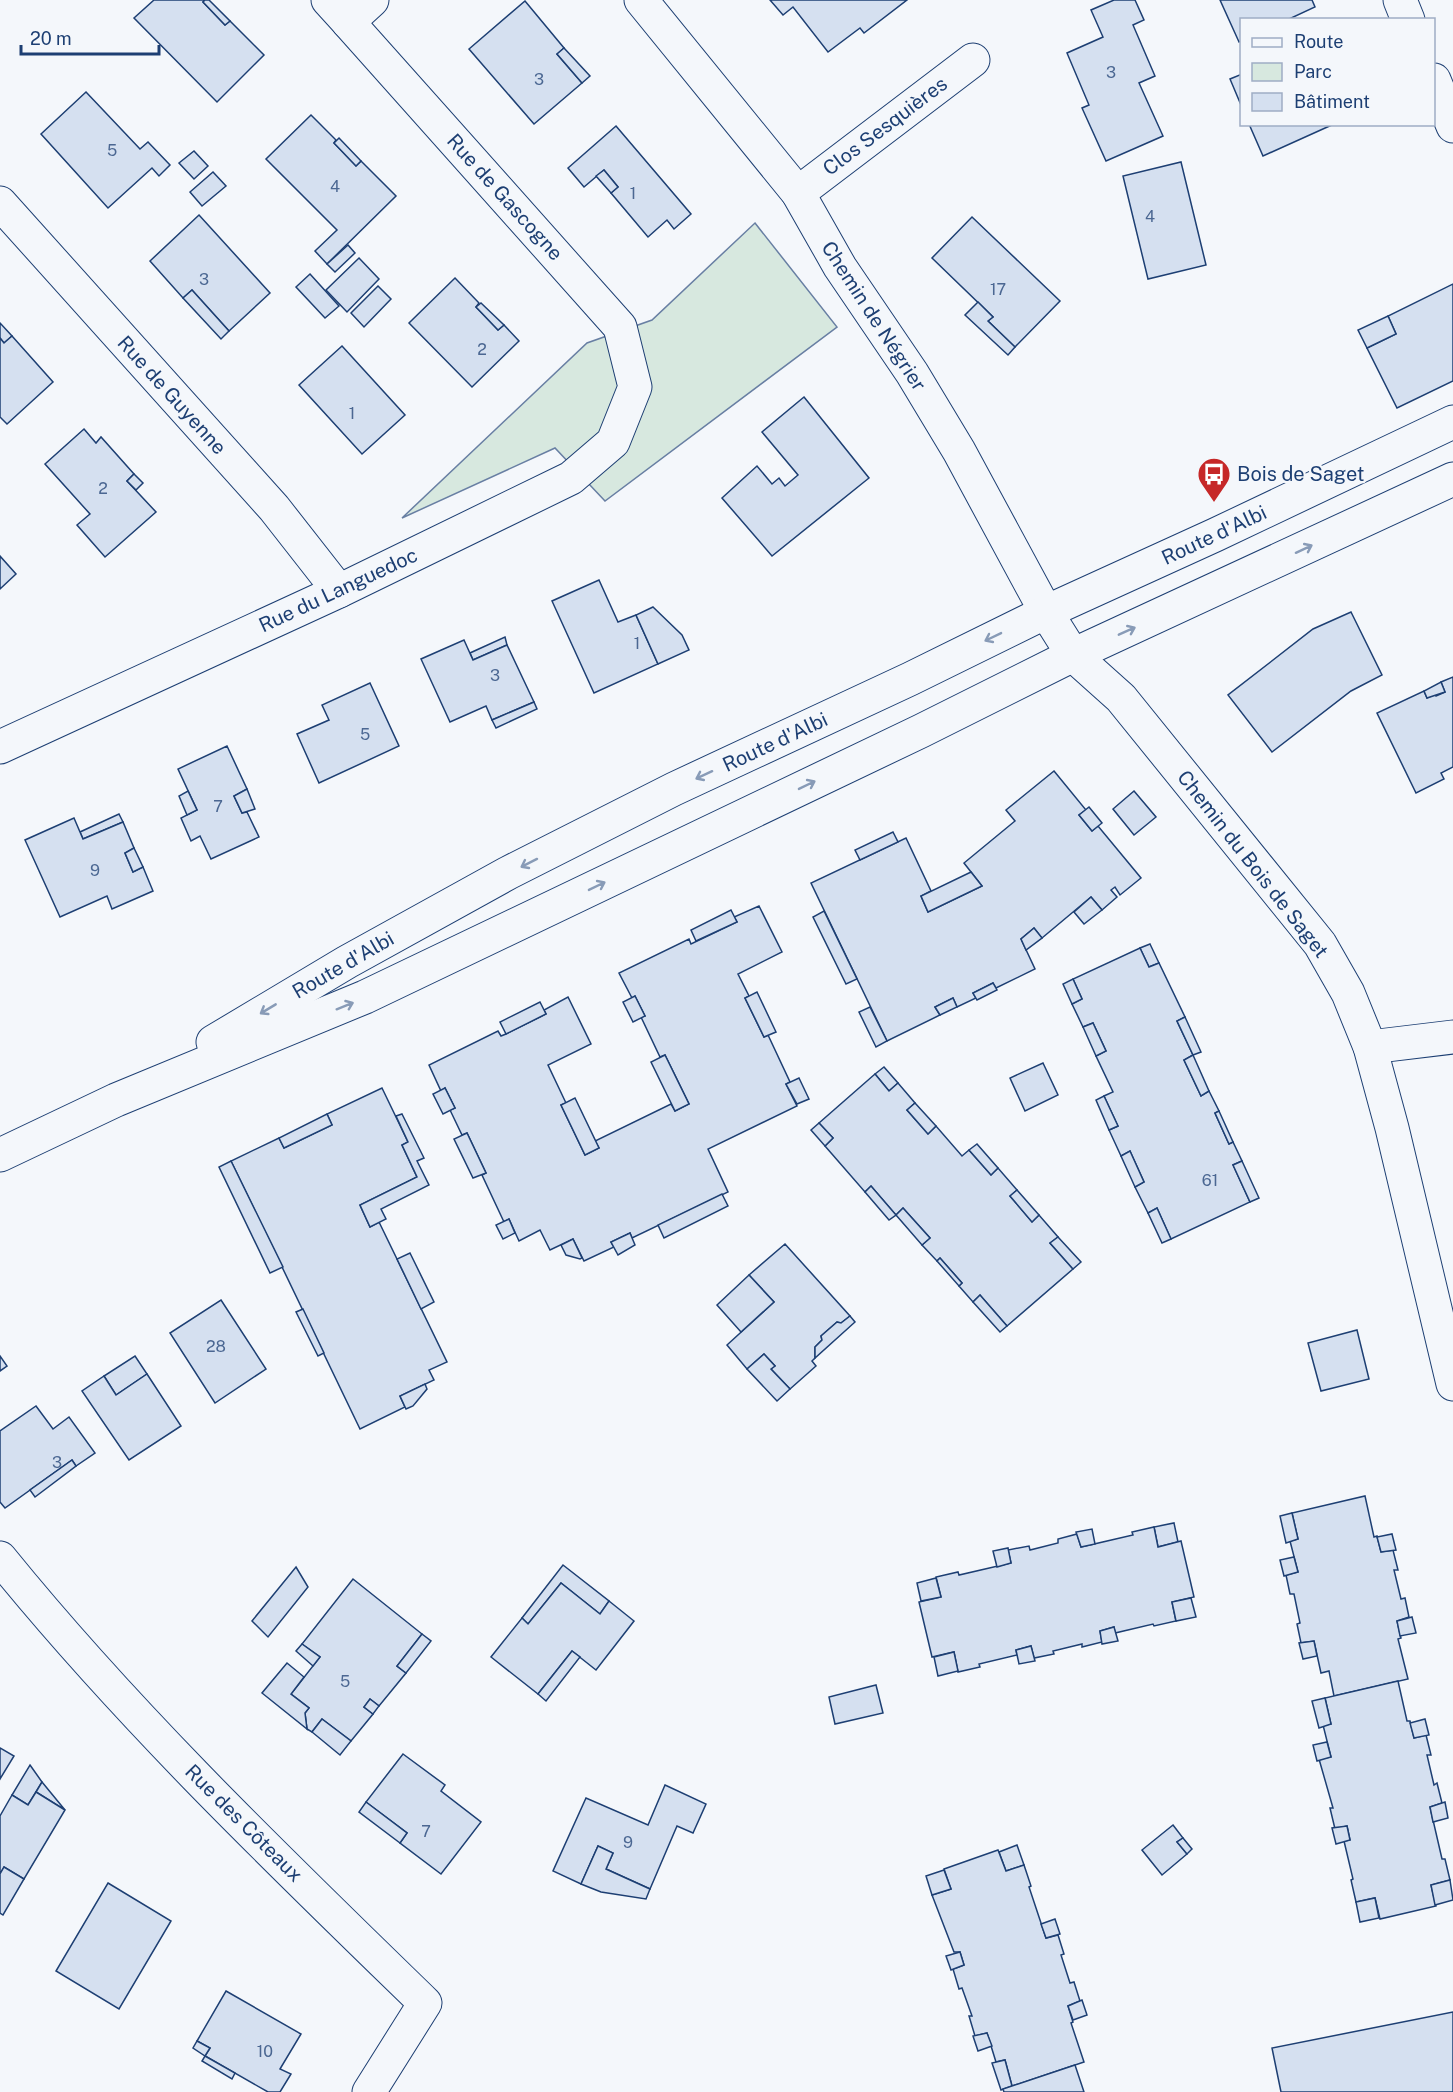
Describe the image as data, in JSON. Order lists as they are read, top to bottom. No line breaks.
{"streets":{"street":["Clos Sesquières","Rue de Gascogne","Chemin de Négrier","Rue de Guyenne","Route d'Albi","Rue du Languedoc","Chemin du Bois de Saget","Rue des Côteaux"]},"crossings":[["Clos Sesquières","Chemin de Négrier"],["Rue de Gascogne","Rue du Languedoc"],["Chemin de Négrier","Route d'Albi"],["Chemin de Négrier","Chemin du Bois de Saget"],["Rue de Guyenne","Rue du Languedoc"],["Route d'Albi","Chemin du Bois de Saget"]],"places":{"bus stop":["Bois de Saget"]},"house_numbers":["3","3","5","4","1","4","3","17","2","1","2","1","3","5","7","9","61","28","3","5","7","9","10"],"legend":["Route","Parc","Bâtiment"],"scale_bar":"20 m"}
